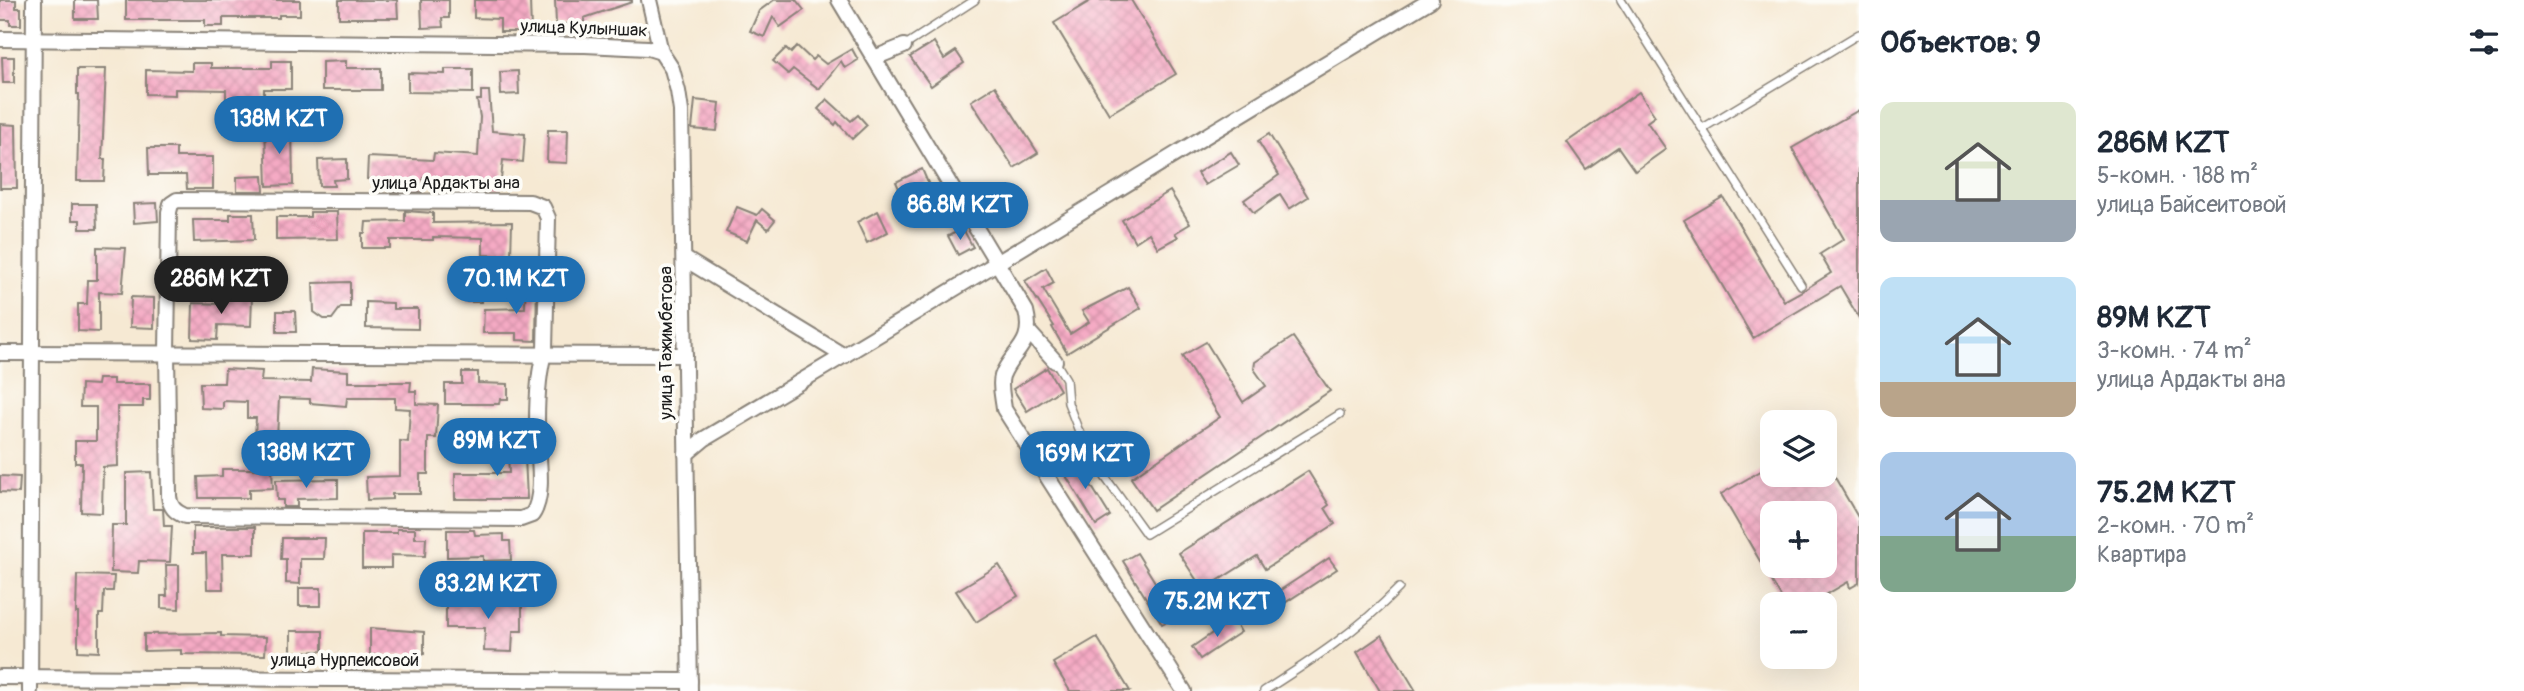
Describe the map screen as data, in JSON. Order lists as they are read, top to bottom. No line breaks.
{"streets":{"street":["улица Кулыншак","улица Ардакты ана","улица Тажимбетова","улица Нурпеисовой"]},"crossings":[["улица Кулыншак","улица Тажимбетова"],["улица Тажимбетова","улица Нурпеисовой"]],"page":{"heading":"Объектов: 9","list":[{"name":"286M KZT","note":"5-комн. · 188 m² · улица Байсеитовой"},{"name":"89M KZT","note":"3-комн. · 74 m² · улица Ардакты ана"},{"name":"75.2M KZT","note":"2-комн. · 70 m² · Квартира"}],"price":["138M KZT","86.8M KZT","286M KZT","70.1M KZT","89M KZT","138M KZT","169M KZT","83.2M KZT","75.2M KZT"],"map_buttons":["+","−"]}}
